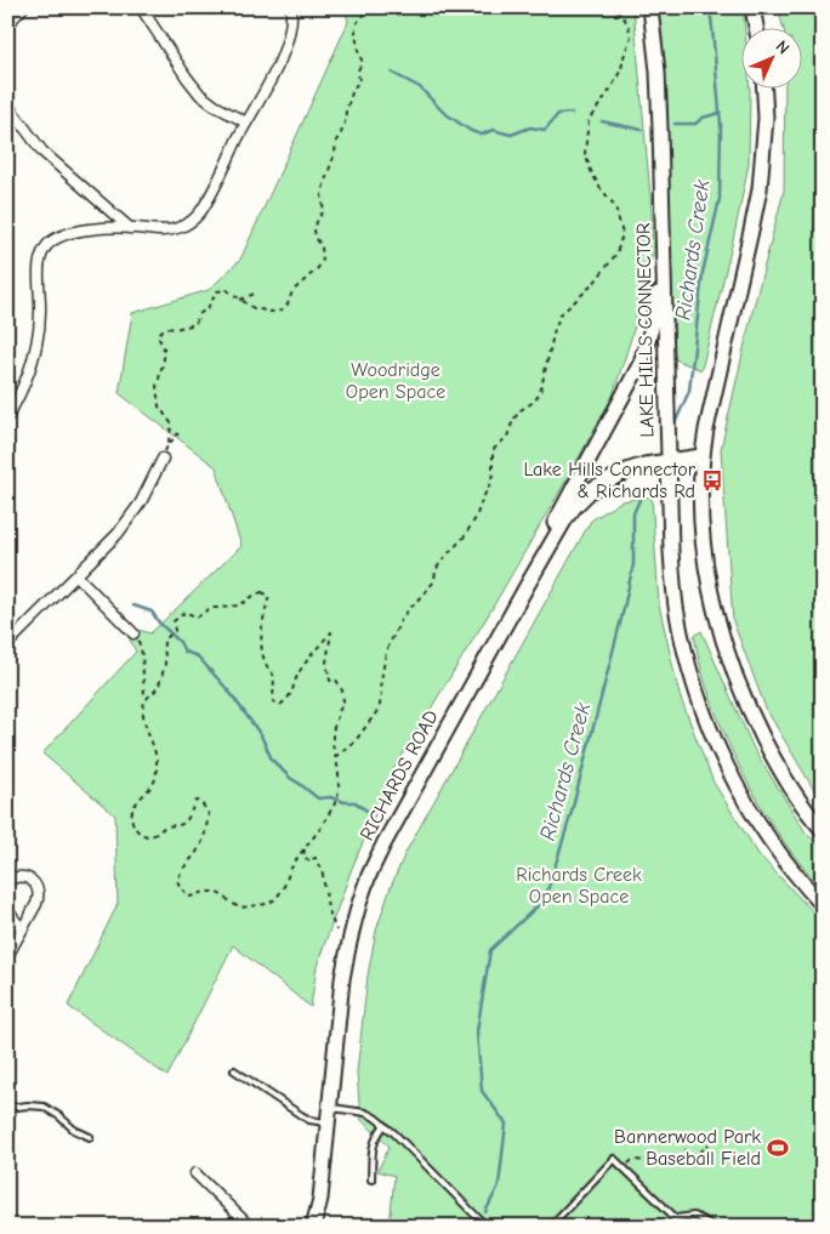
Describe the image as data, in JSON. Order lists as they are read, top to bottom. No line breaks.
{"streets":{"main road":["LAKE HILLS CONNECTOR","RICHARDS ROAD"]},"crossings":[["LAKE HILLS CONNECTOR","RICHARDS ROAD"]],"water":["Richards Creek"],"parks":["Woodridge Open Space","Richards Creek Open Space"],"places":{"bus stop":["Lake Hills Connector & Richards Rd"],"sports":["Bannerwood Park Baseball Field"]},"north":"top right"}
